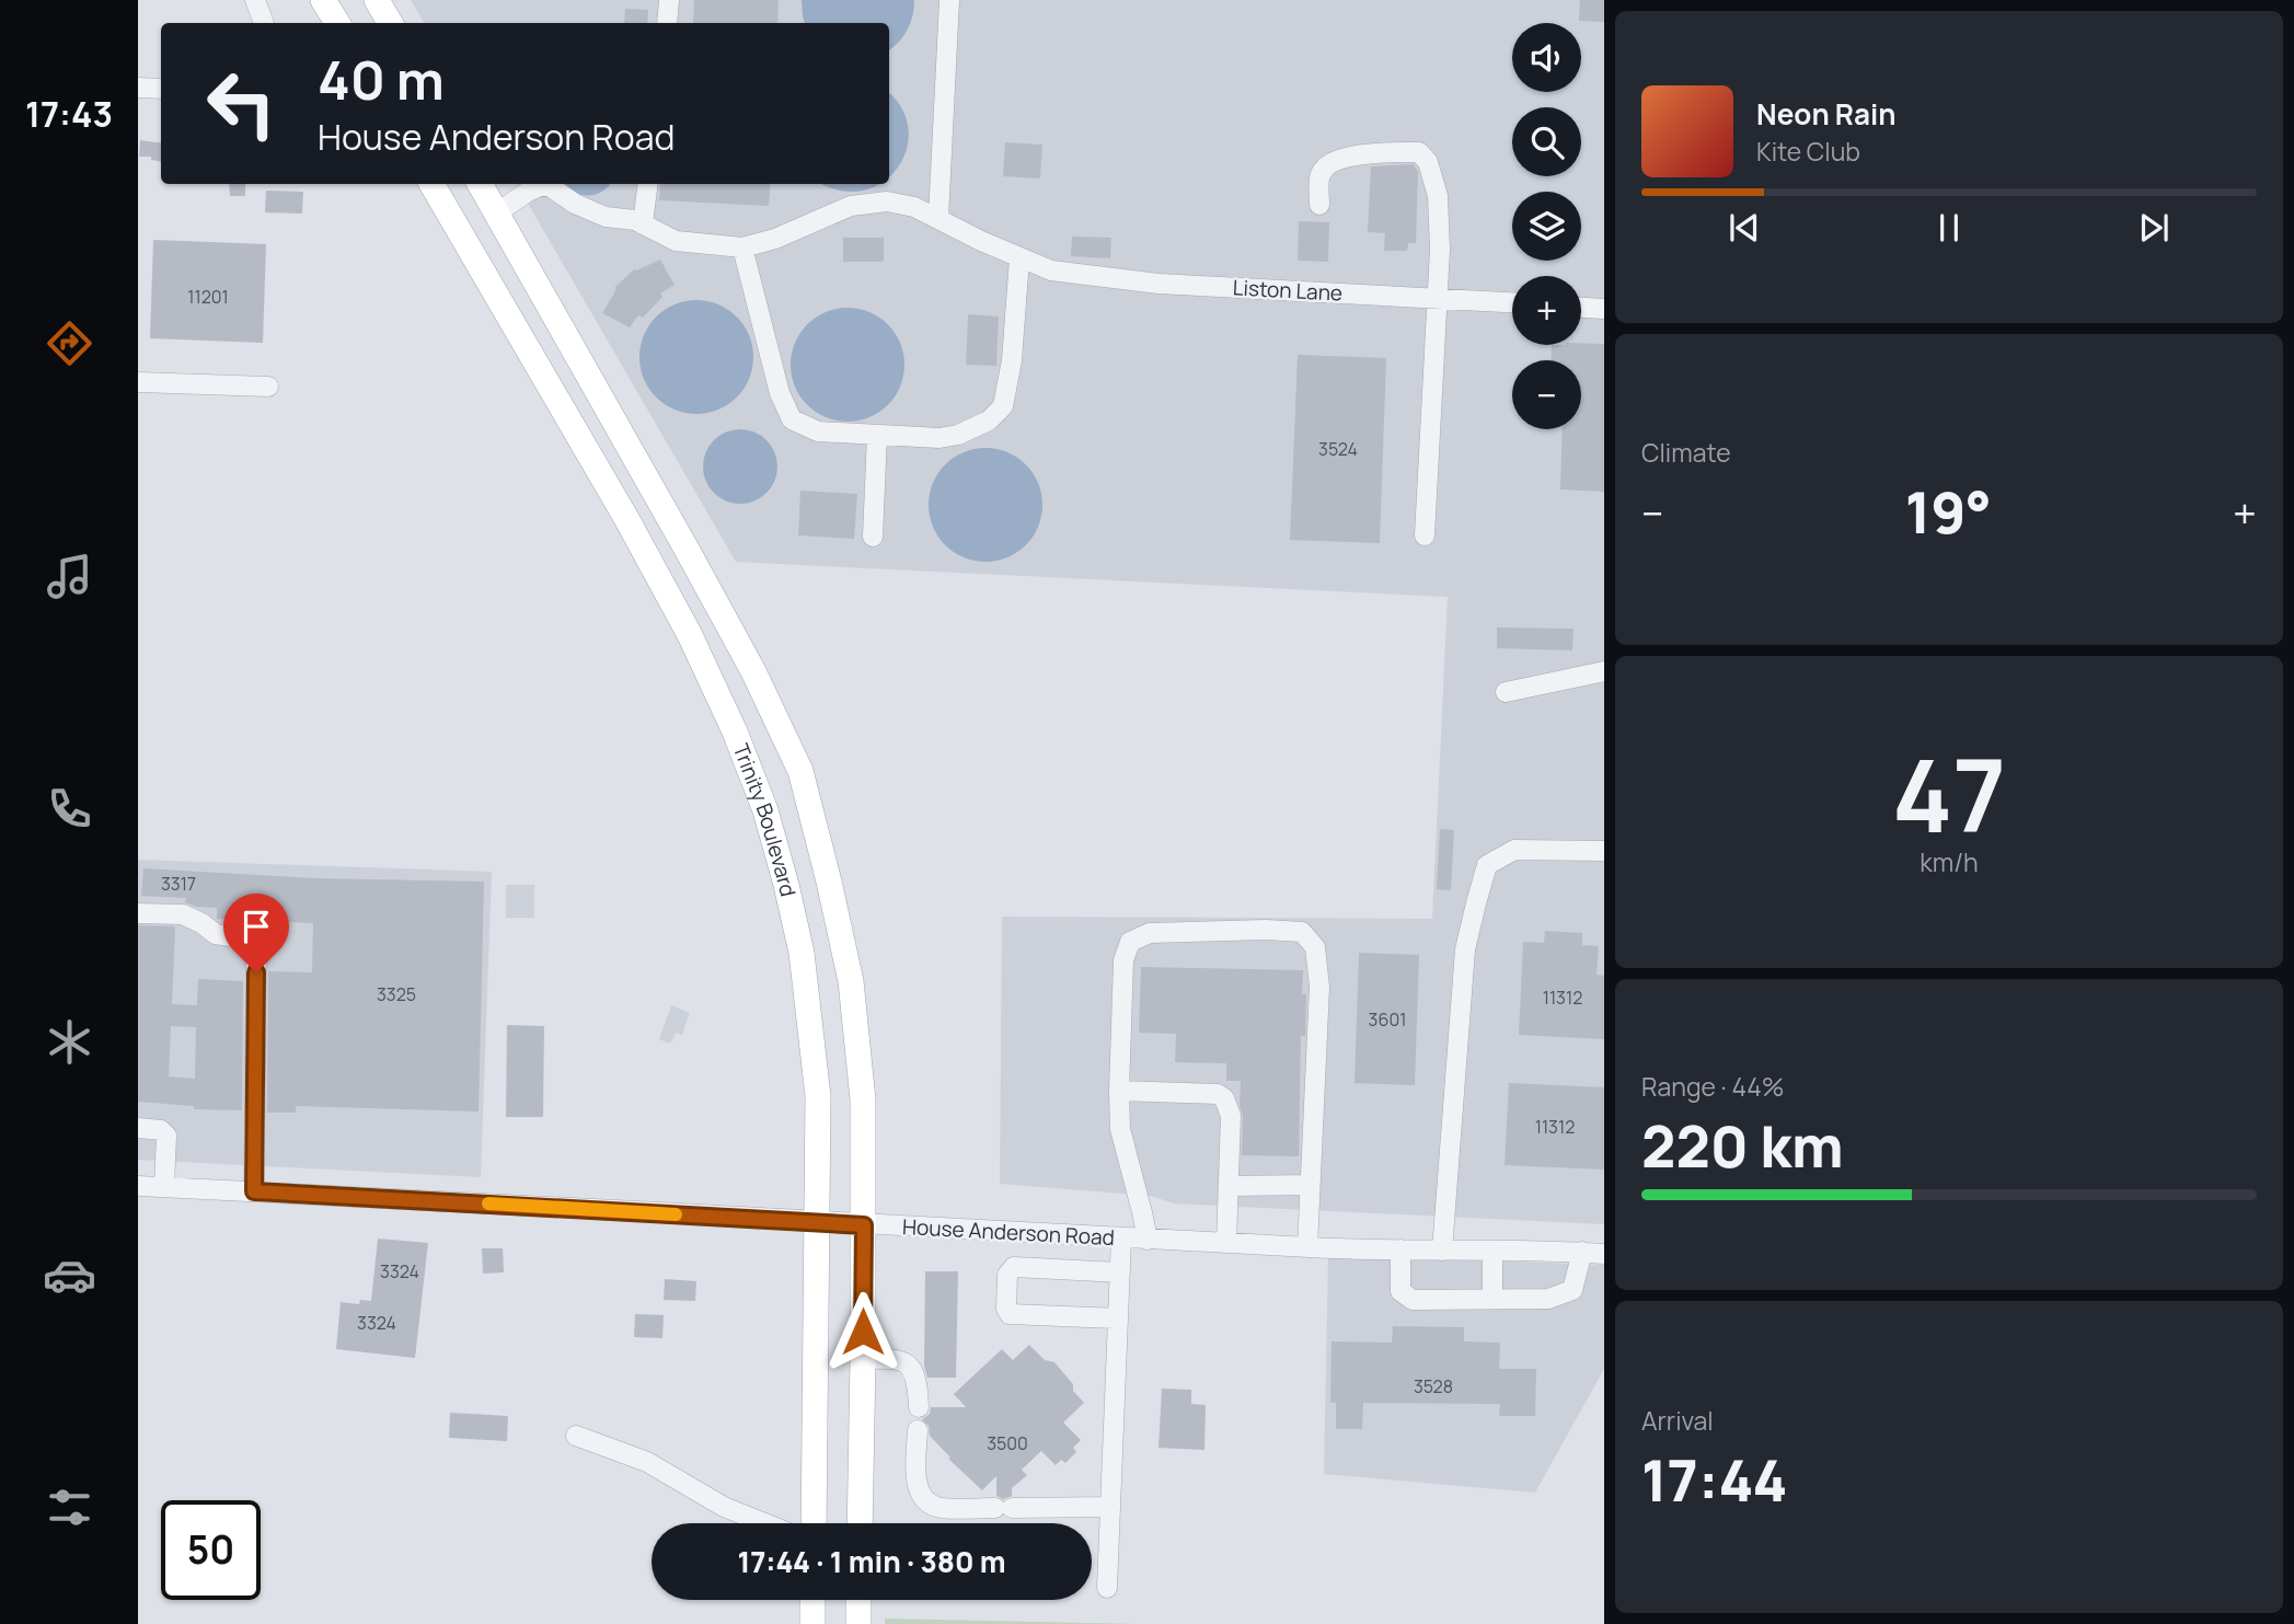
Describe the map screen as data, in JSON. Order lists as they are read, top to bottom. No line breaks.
{"streets":{"main road":["Trinity Boulevard"],"street":["Liston Lane","House Anderson Road"]},"crossings":[["Trinity Boulevard","House Anderson Road"]],"house_numbers":["11201","3524","3317","3325","11312","3601","11312","3324","3324","3528","3500"],"page":{"tabs":"17:43","map_buttons":["+","−"],"turn":["40 m","House Anderson Road"],"song":["Neon Rain","Kite Club"],"tile":["Climate",["47","km/h"],["Range · 44%","220 km"],["Arrival","17:44"]],"heat":["−","19°","+"],"limit":"50","trip":"17:44 · 1 min · 380 m"}}
